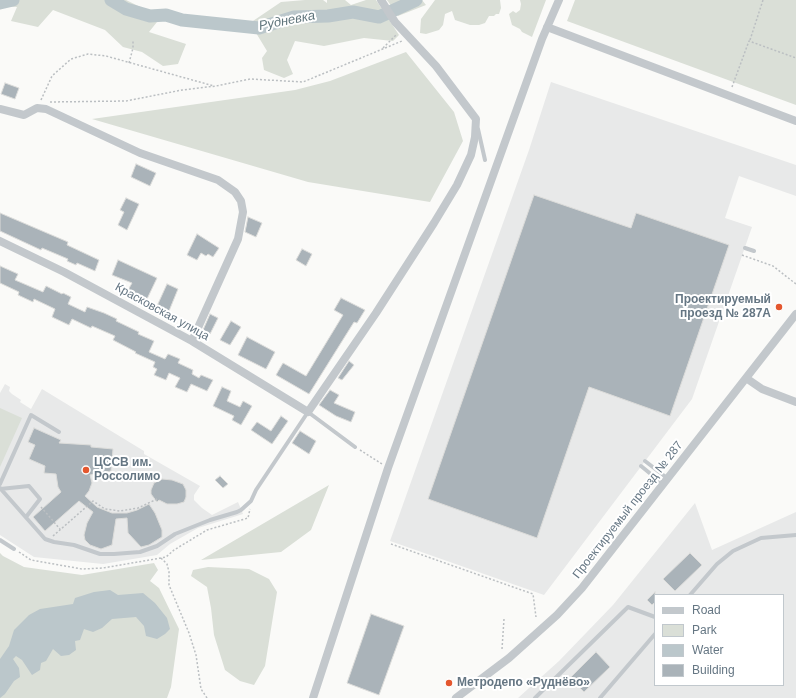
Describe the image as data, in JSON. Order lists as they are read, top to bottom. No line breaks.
{"streets":{"street":["Красковская улица","Проектируемый проезд № 287"]},"water":["Рудневка"],"places":["Проектируемый проезд № 287А","ЦССВ им. Россолимо","Метродепо «Руднёво»"],"legend":["Road","Park","Water","Building"]}
